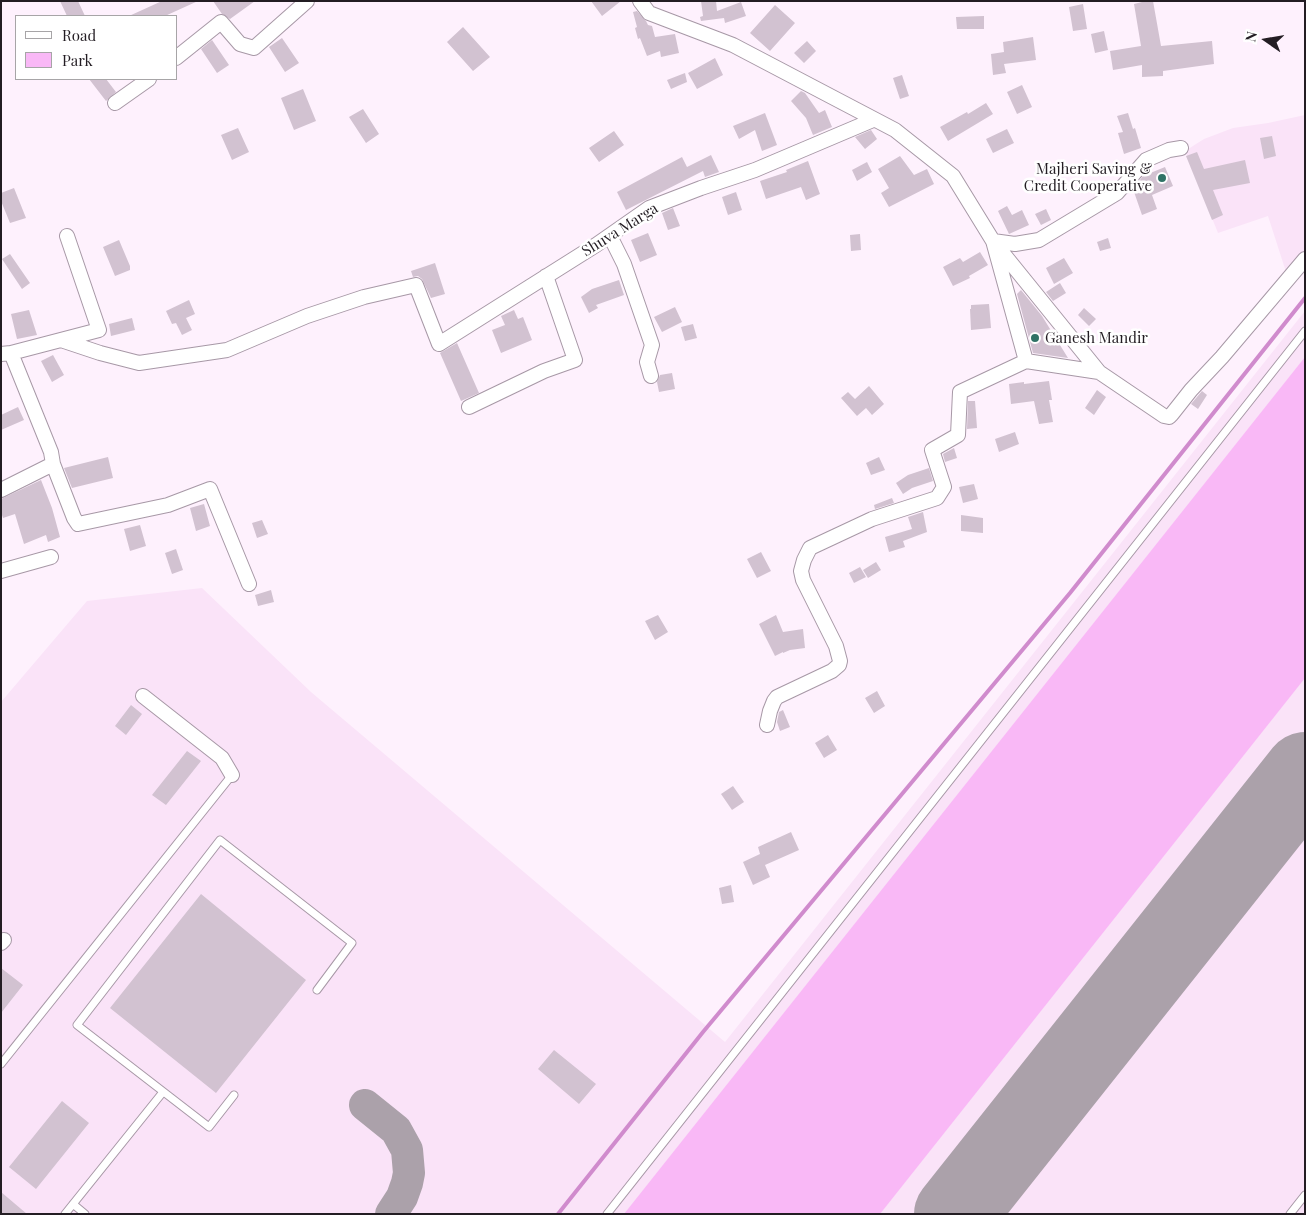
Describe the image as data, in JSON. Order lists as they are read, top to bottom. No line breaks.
{"streets":{"street":["Shuva Marga"]},"places":["Majheri Saving & Credit Cooperative","Ganesh Mandir"],"legend":["Road","Park"],"north":"left"}
